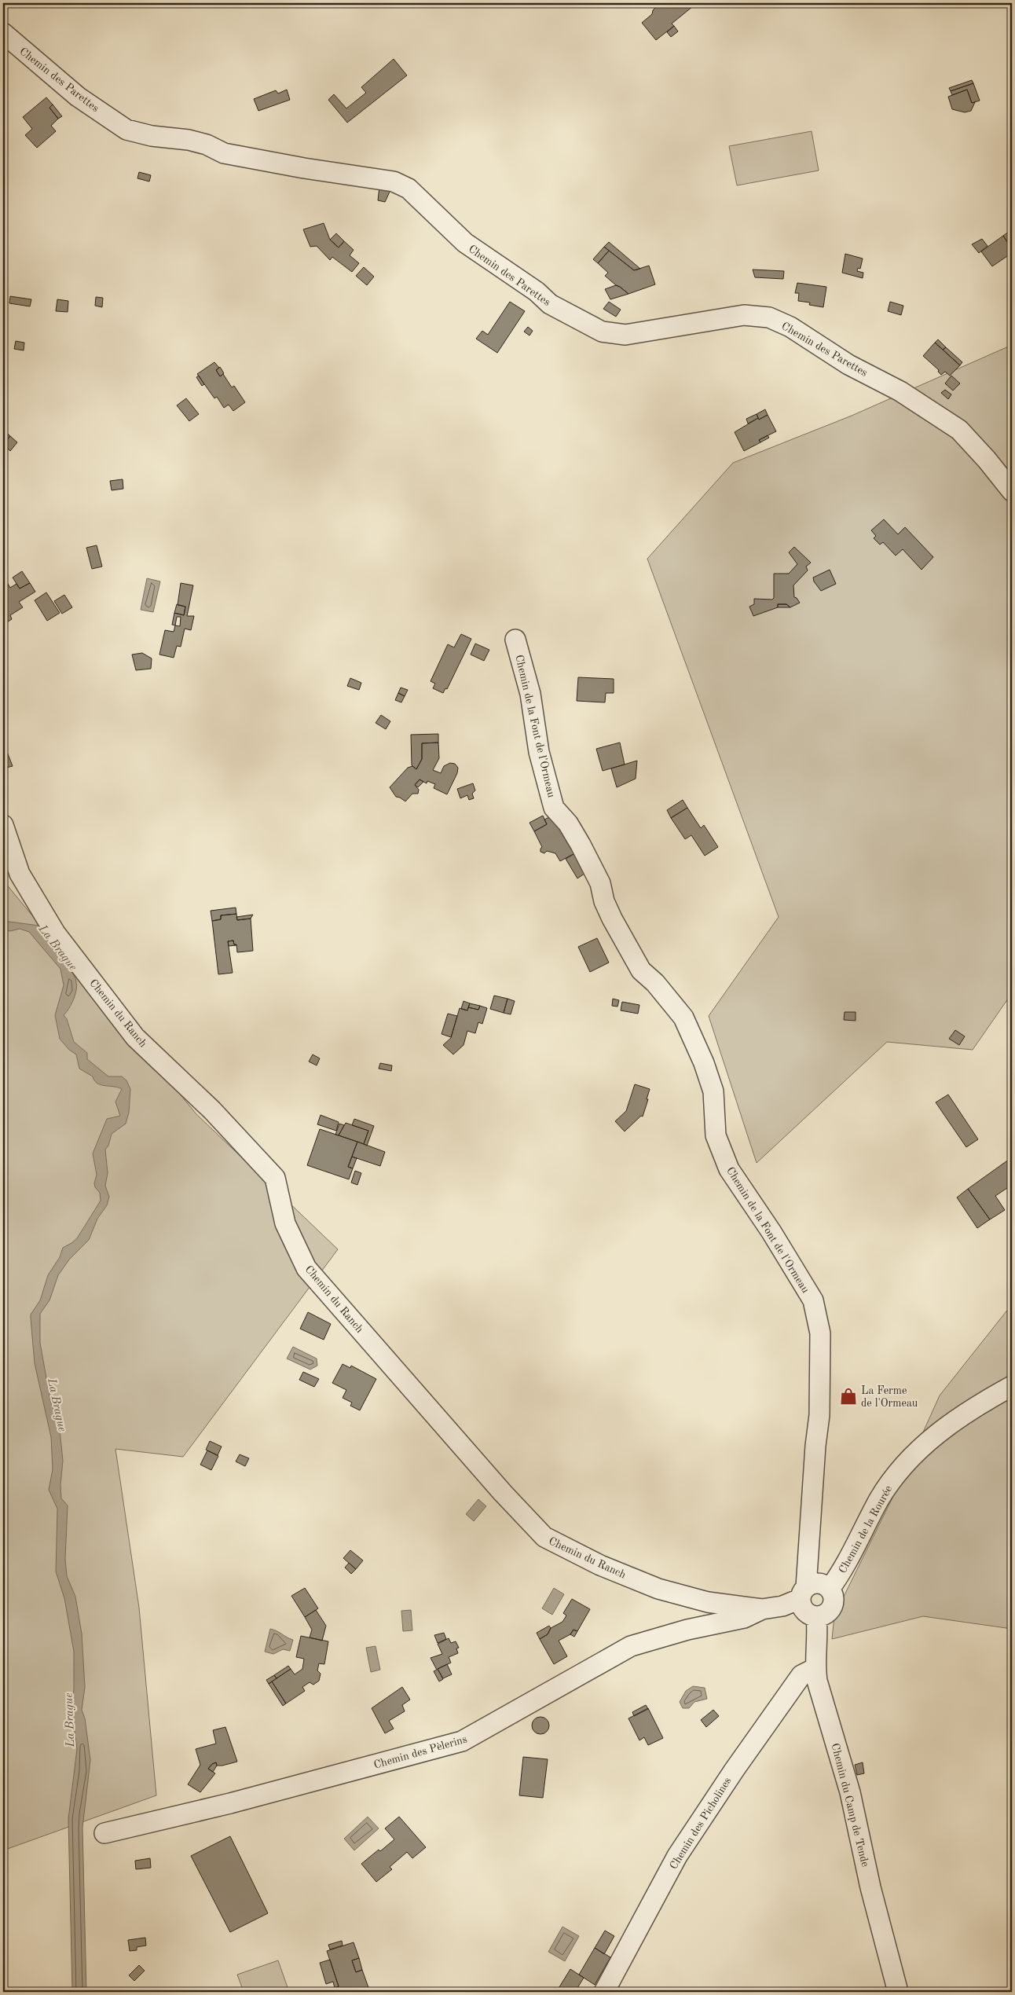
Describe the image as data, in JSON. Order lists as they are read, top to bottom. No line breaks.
{"streets":{"street":["Chemin des Parettes","Chemin de la Font de l'Ormeau","Chemin du Ranch","Chemin de la Rourée","Chemin des Pèlerins","Chemin du Camp de Tende","Chemin des Picholines"]},"crossings":[["Chemin de la Font de l'Ormeau","Chemin du Ranch"],["Chemin de la Font de l'Ormeau","Chemin de la Rourée"],["Chemin de la Font de l'Ormeau","Chemin du Camp de Tende"],["Chemin du Ranch","Chemin de la Rourée"],["Chemin du Ranch","Chemin des Pèlerins"],["Chemin du Ranch","Chemin du Camp de Tende"],["Chemin de la Rourée","Chemin du Camp de Tende"],["Chemin du Camp de Tende","Chemin des Picholines"]],"water":["La Brague"],"places":{"shop":["La Ferme de l'Ormeau"]}}
